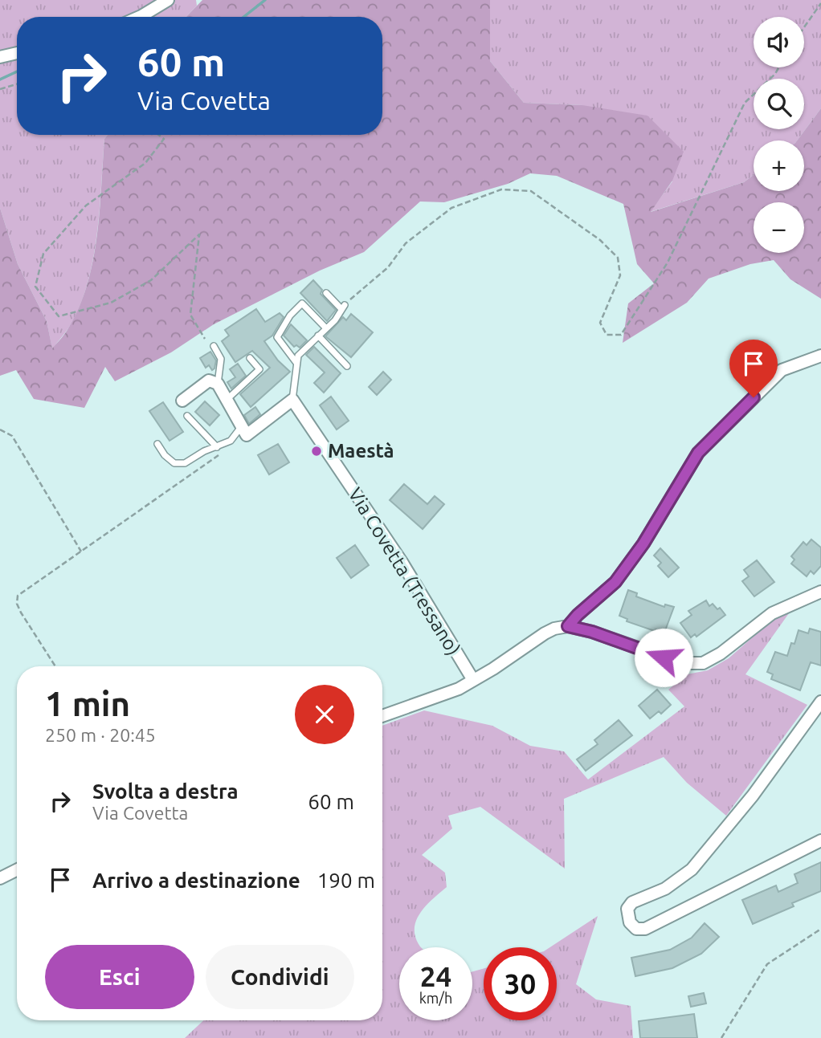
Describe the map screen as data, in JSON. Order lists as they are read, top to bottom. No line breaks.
{"streets":{"street":["Via Covetta (Tressano)"]},"places":["Maestà"],"page":{"map_buttons":["+","−"],"turn":["60 m","Via Covetta"],"heading":["1 min","250 m · 20:45"],"list":[{"name":"Svolta a destra","note":"Via Covetta","value":"60 m"},{"name":"Arrivo a destinazione","value":"190 m"}],"buttons":["Esci","Condividi"],"speed":"24 km/h","limit":"30"}}
